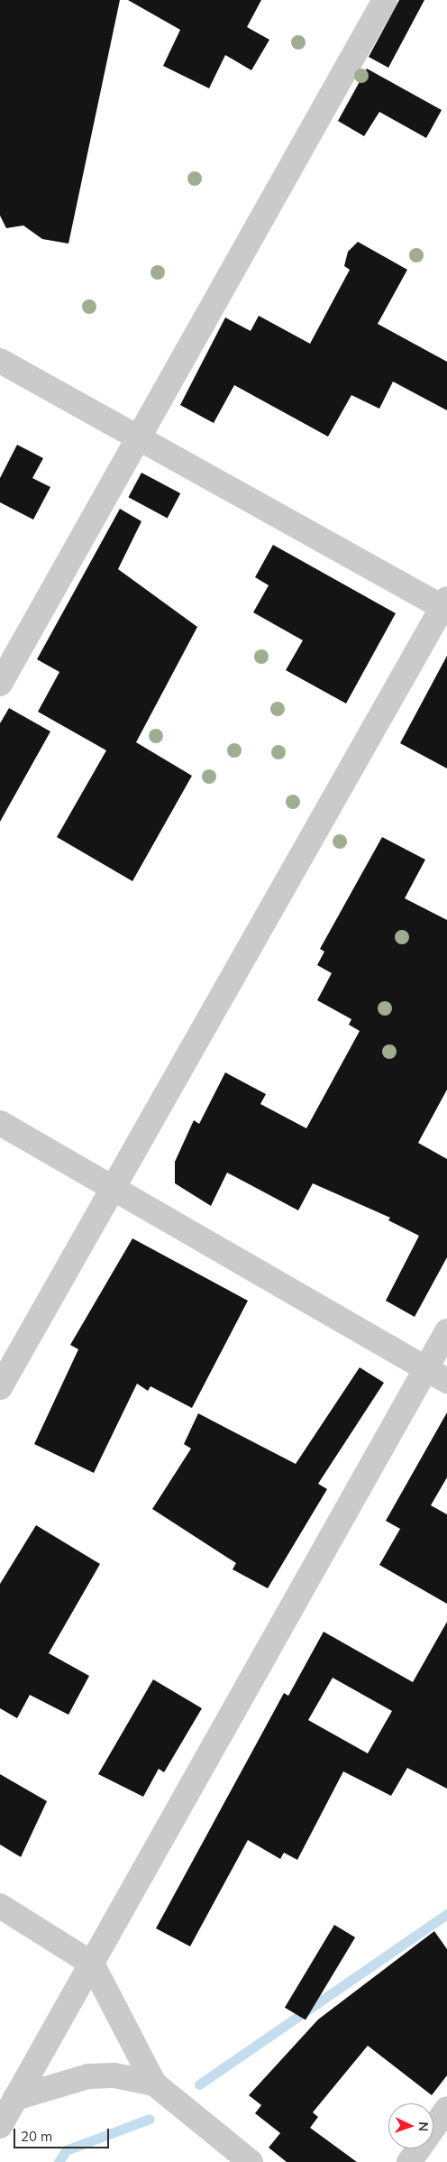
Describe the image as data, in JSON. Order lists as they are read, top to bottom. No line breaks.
{"scale_bar":"20 m","north":"right"}
